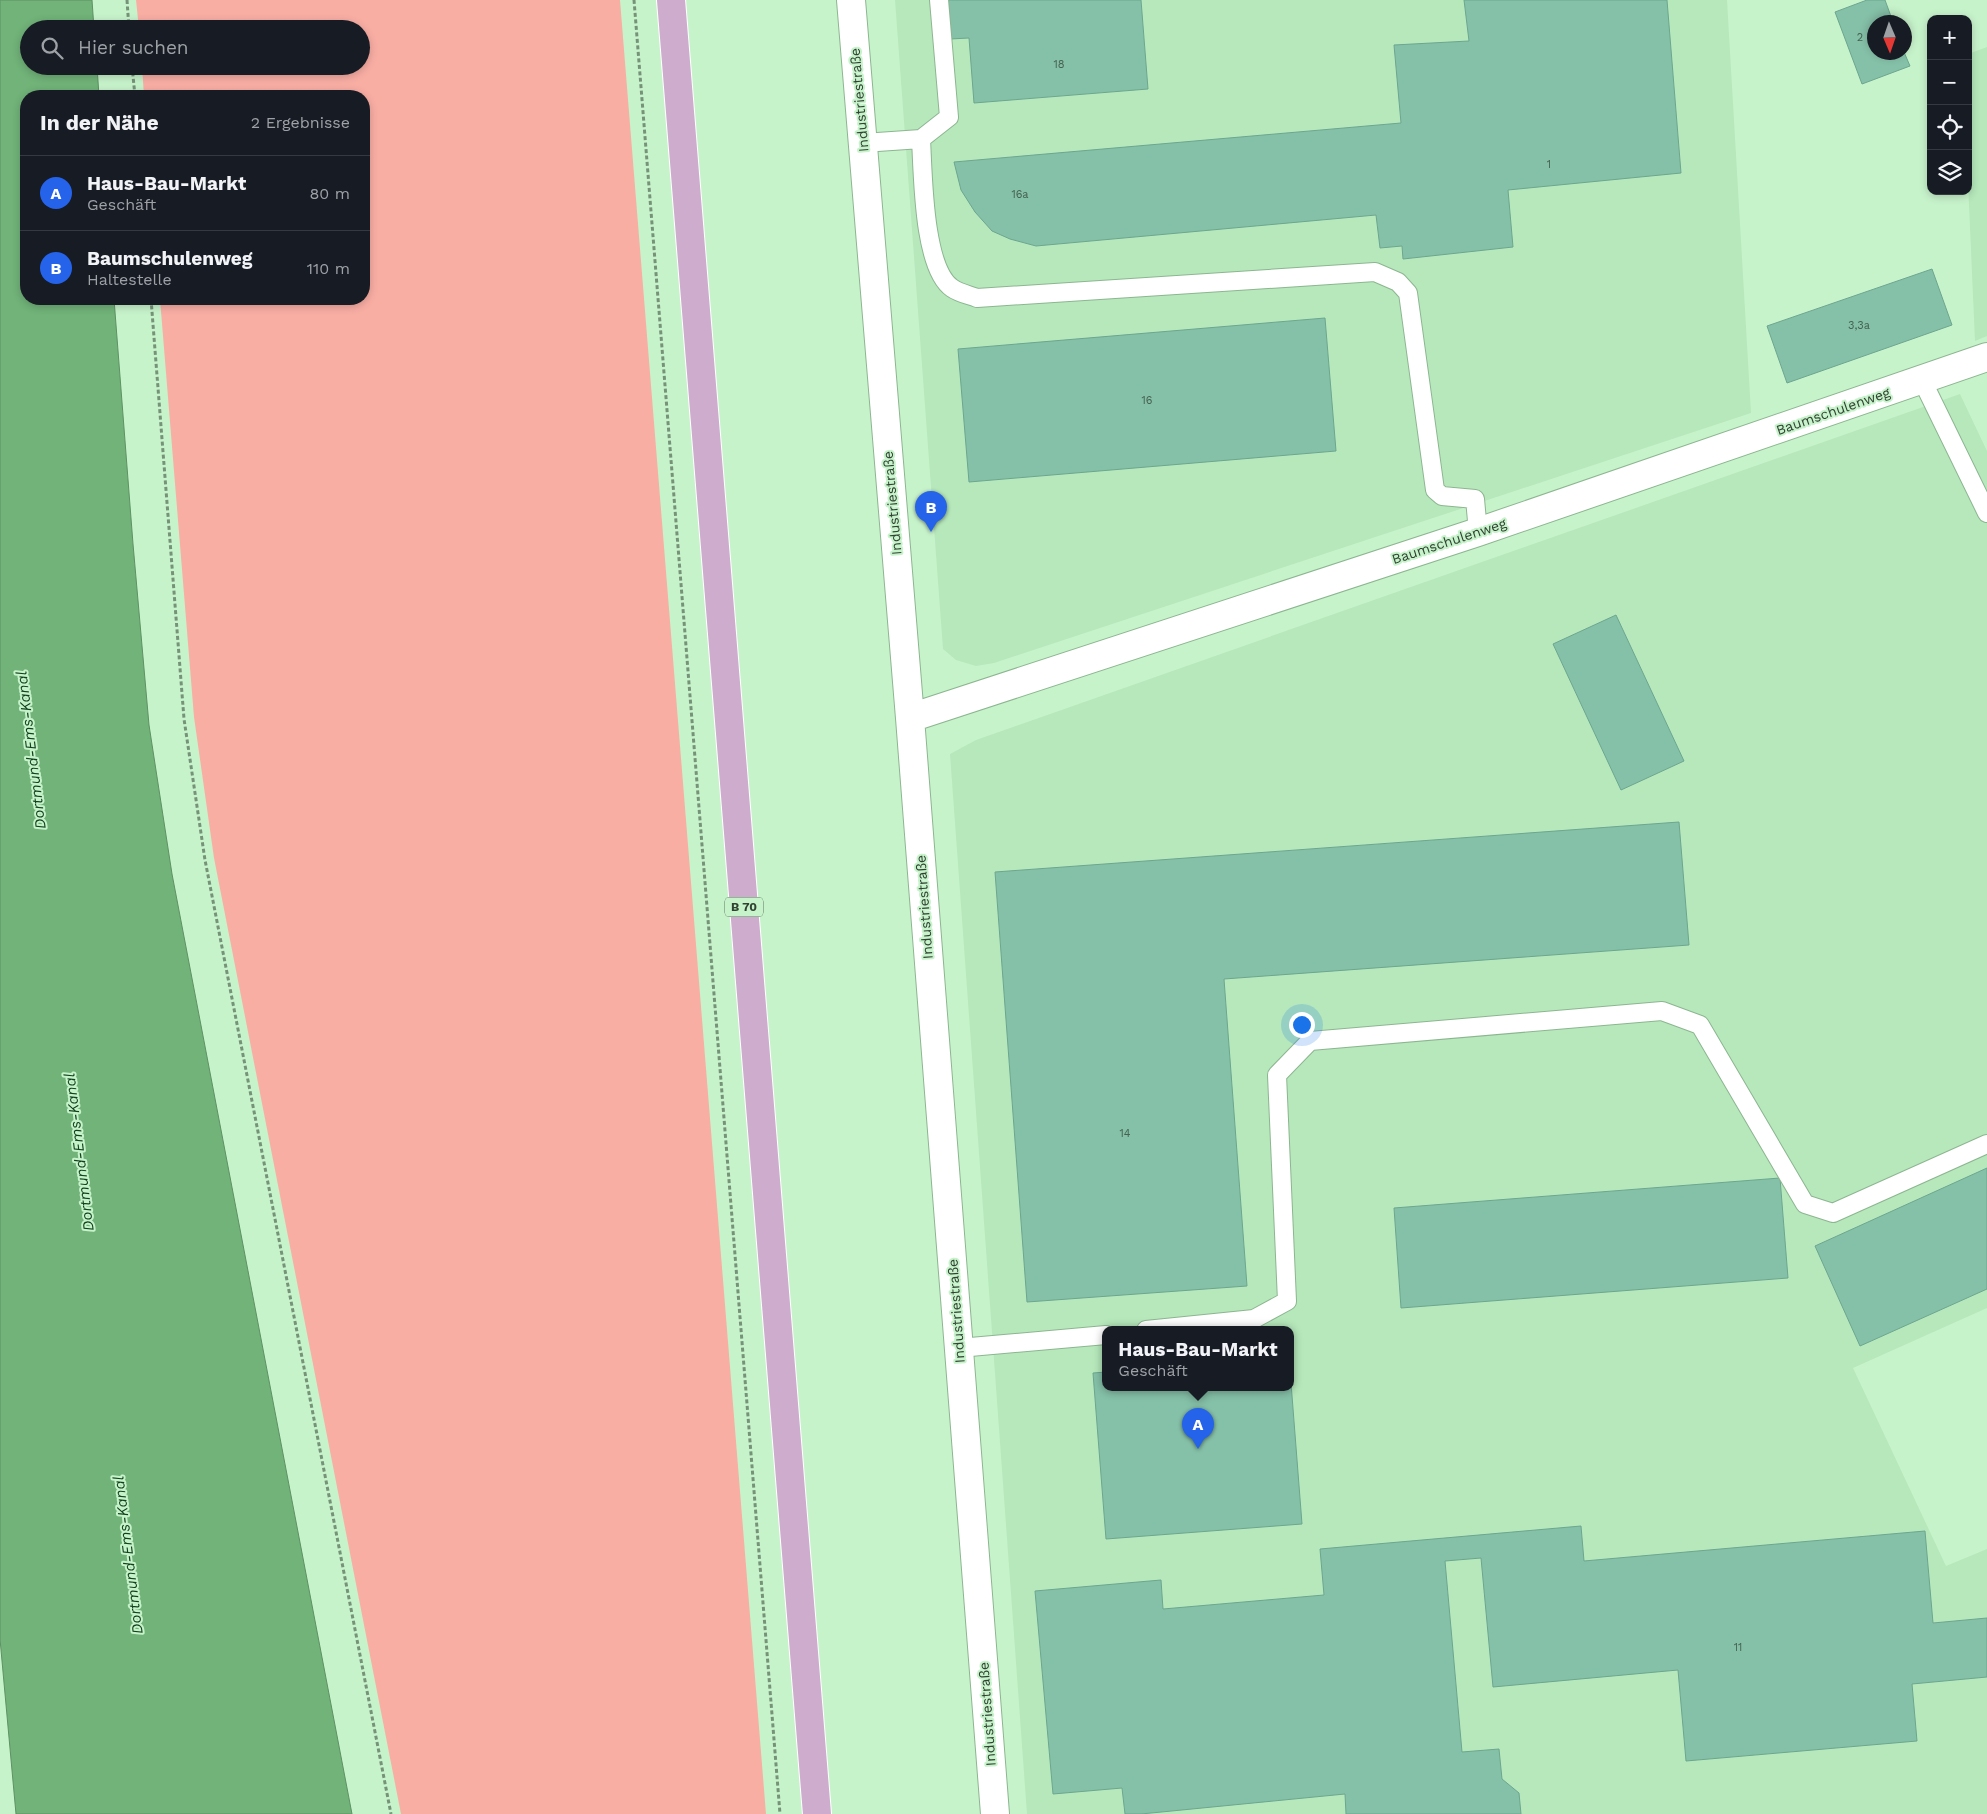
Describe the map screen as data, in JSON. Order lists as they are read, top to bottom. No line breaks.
{"streets":{"main road":["B 70"],"street":["Industriestraße","Baumschulenweg"]},"crossings":[["Industriestraße","Baumschulenweg"]],"water":["Dortmund-Ems-Kanal"],"house_numbers":["2","18","1","16a","3,3a","16","14","11"],"north":"bottom","page":{"map_buttons":["+","−"],"search":"Hier suchen","heading":["In der Nähe","2 Ergebnisse"],"list":[{"mark":"A","name":"Haus-Bau-Markt","note":"Geschäft","value":"80 m"},{"mark":"B","name":"Baumschulenweg","note":"Haltestelle","value":"110 m"}],"pins":["B","A"],"popup":["Haus-Bau-Markt","Geschäft"]}}
